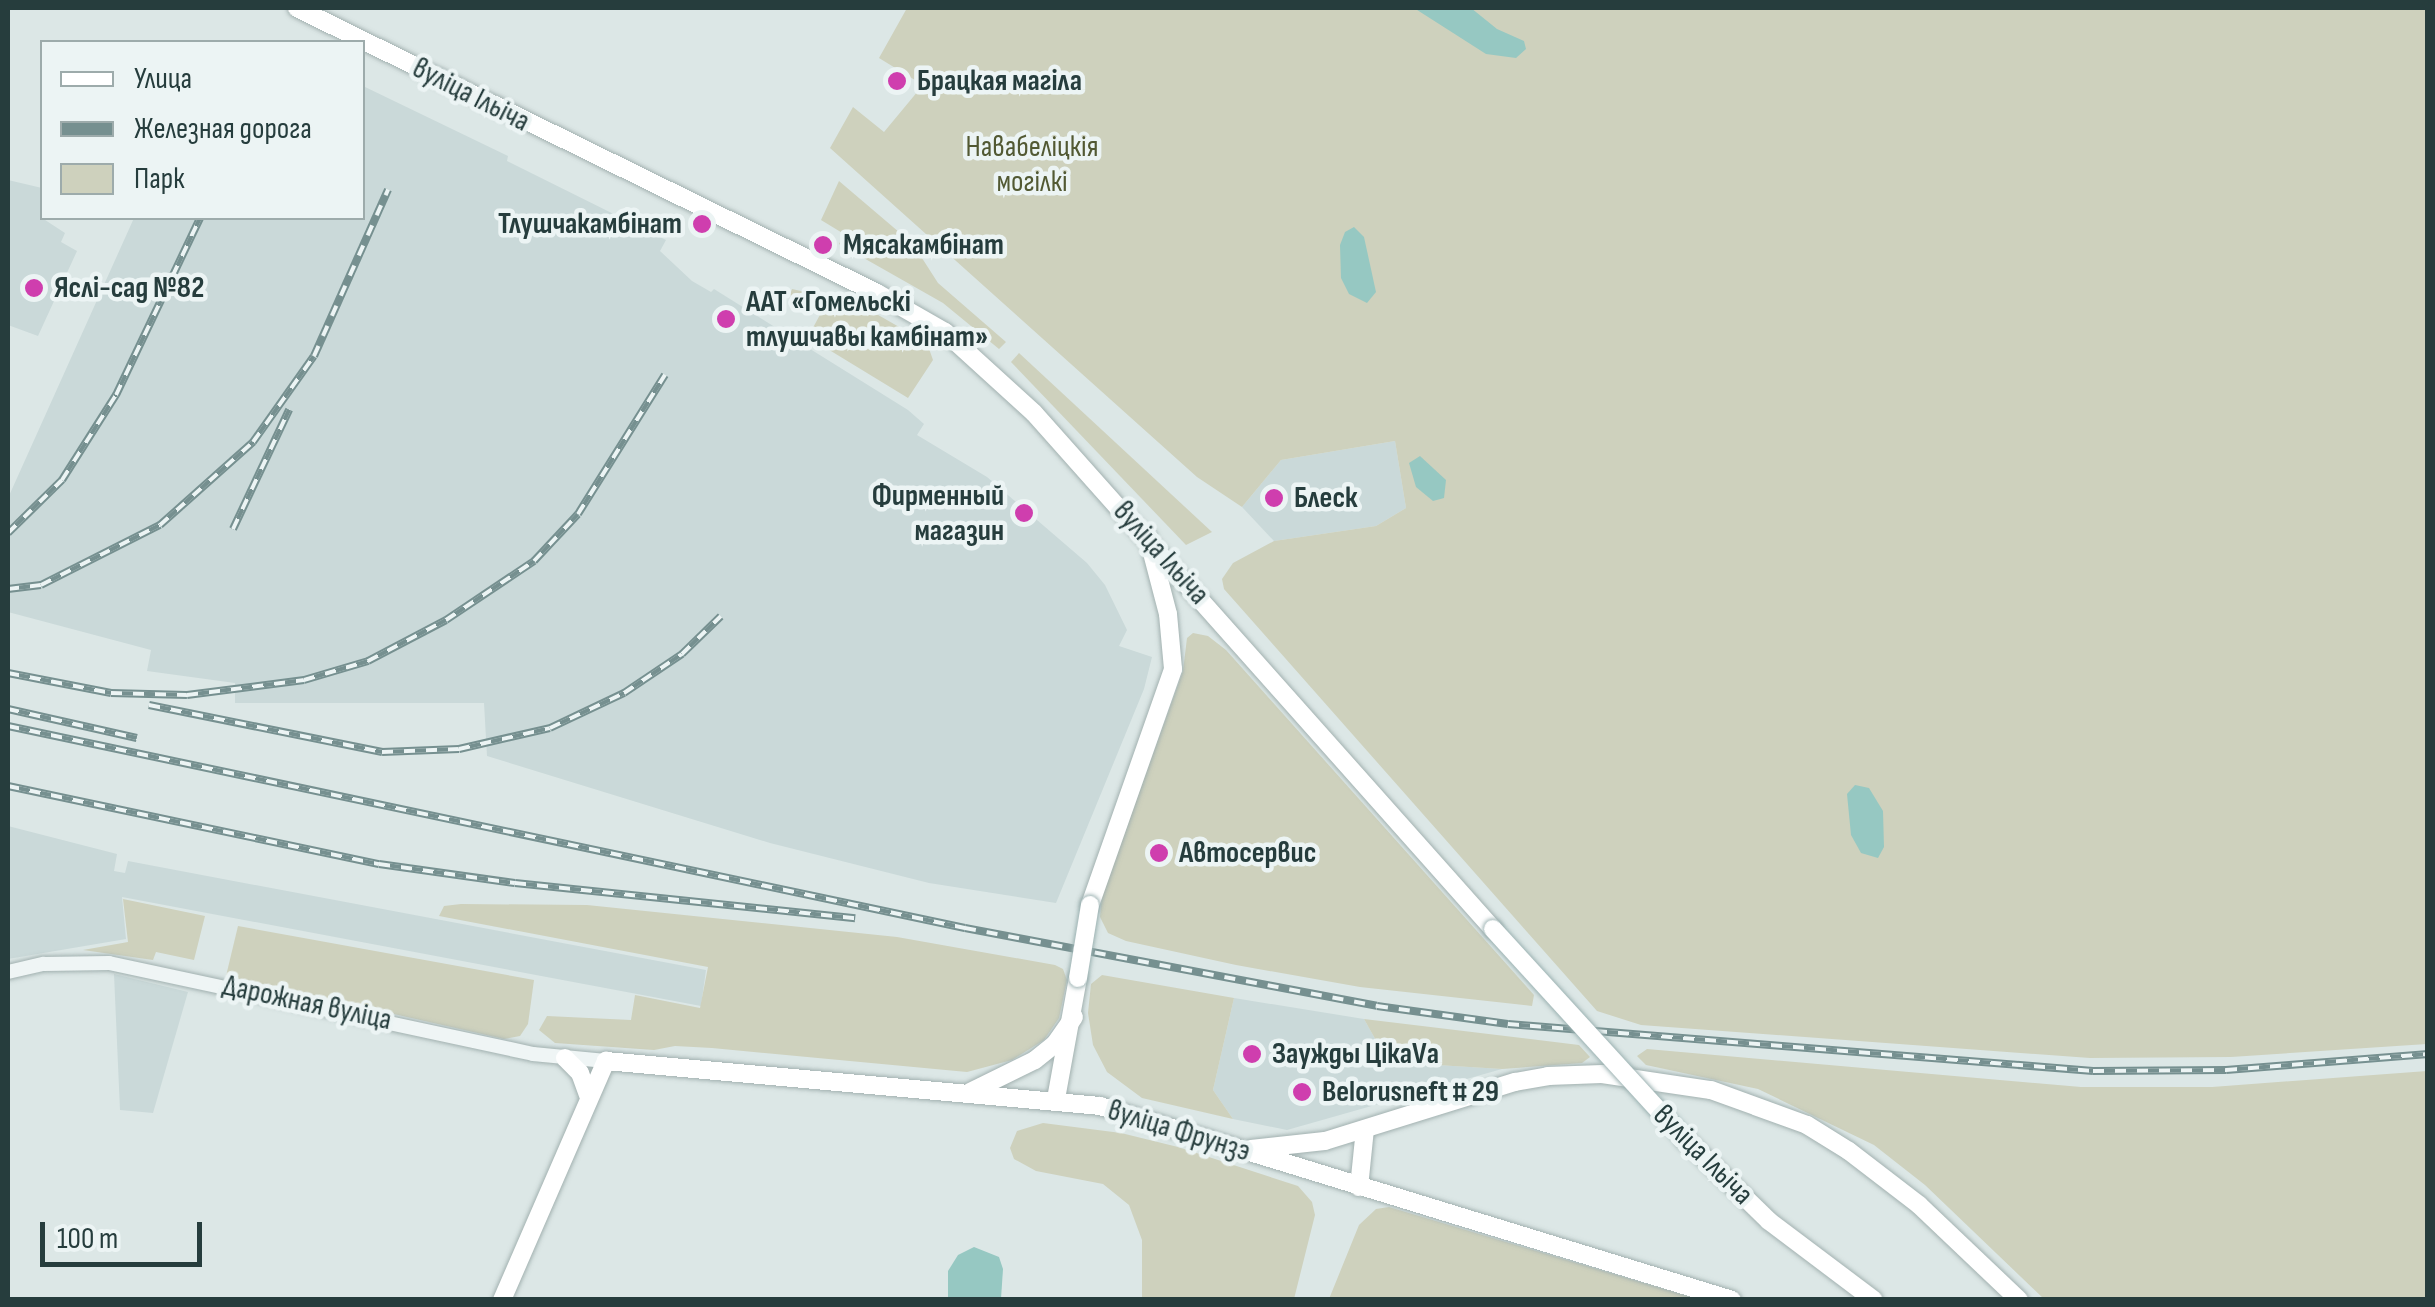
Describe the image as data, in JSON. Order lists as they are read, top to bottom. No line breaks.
{"streets":{"main road":["вуліца Ільіча","вуліца Фрунзэ"],"street":["Дарожная вуліца"]},"crossings":[["Дарожная вуліца","вуліца Фрунзэ"]],"parks":["Навабеліцкія могілкі"],"places":["Брацкая магіла","Тлушчакамбінат","Мясакамбінат","Яслі-сад №82","ААТ «Гомельскі тлушчавы камбінат»","Блеск","Фирменный магазин","Автосервис","Заужды ЦікаVа","Belorusneft # 29"],"legend":["Улица","Железная дорога","Парк"],"scale_bar":"100 m"}
